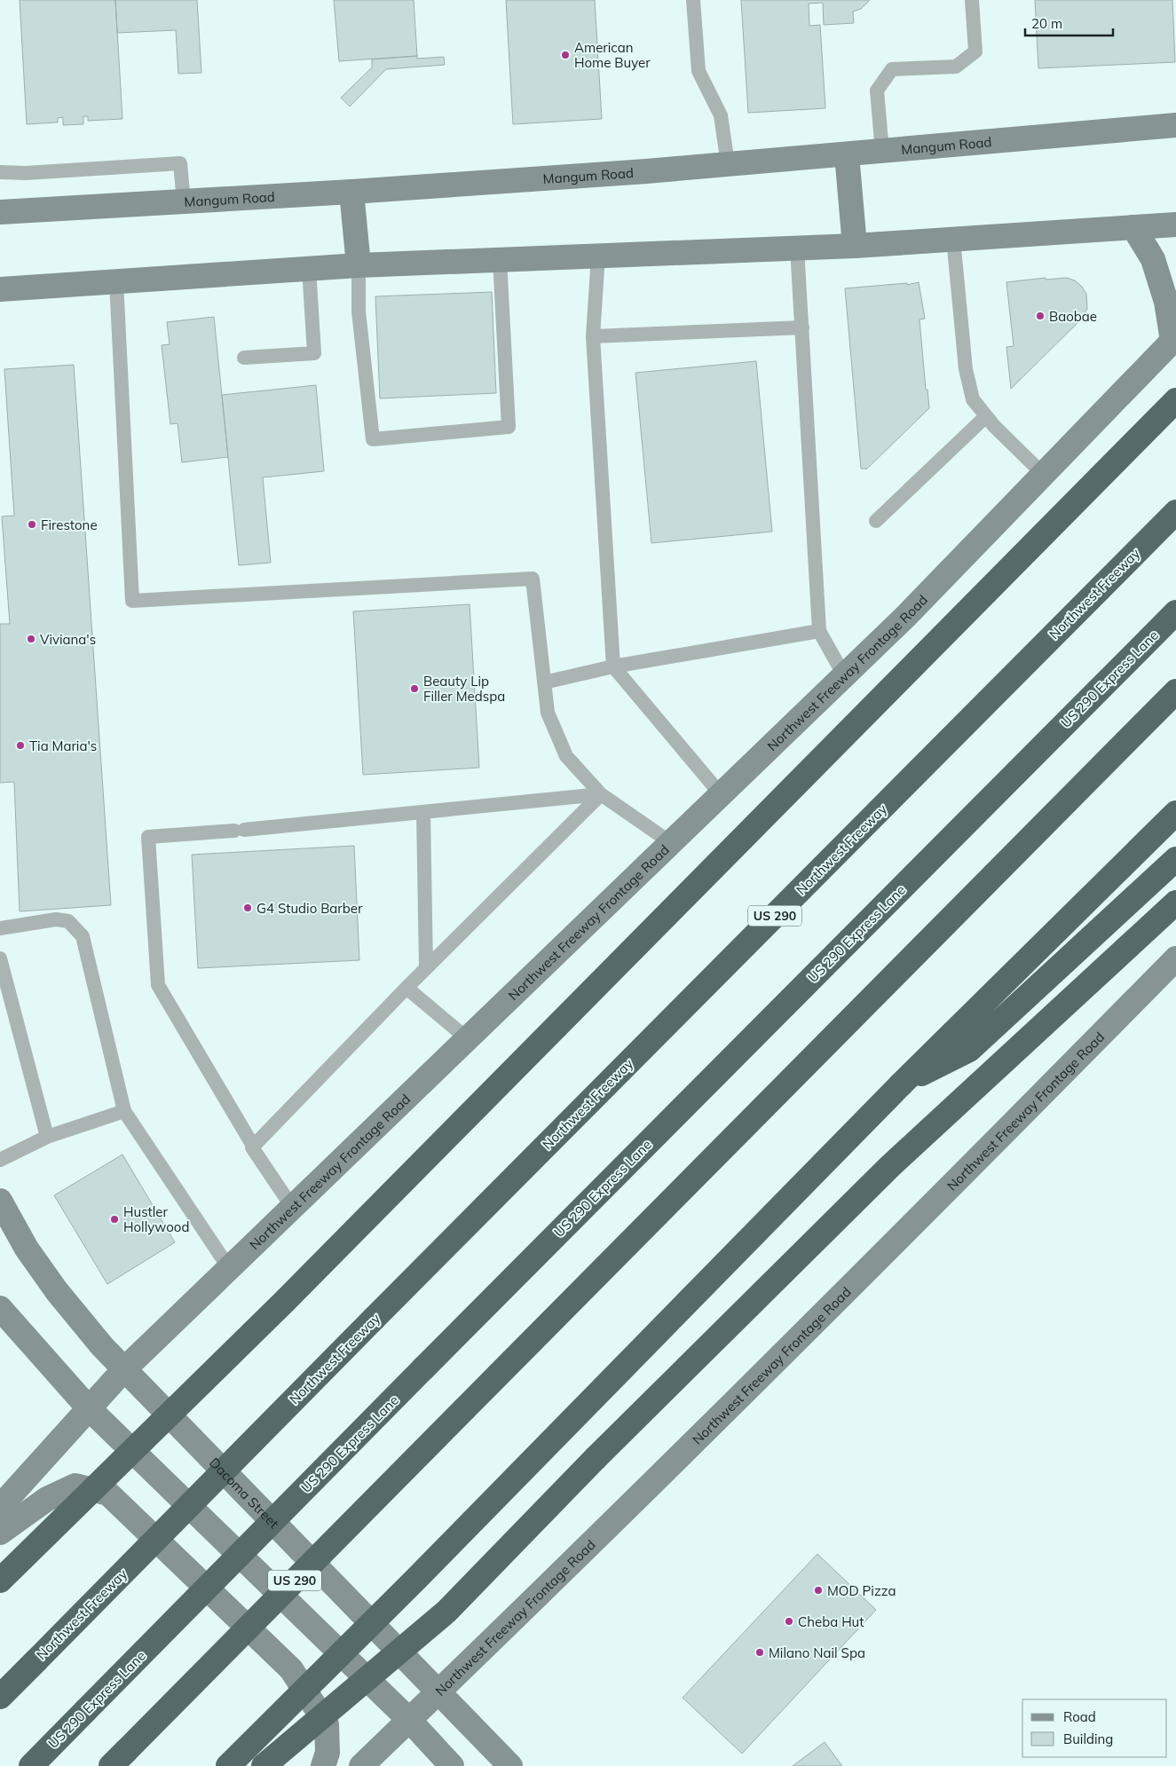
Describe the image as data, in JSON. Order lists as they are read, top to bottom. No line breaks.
{"streets":{"highway":["Northwest Freeway","US 290 Express Lane","US 290"],"main road":["Mangum Road","Northwest Freeway Frontage Road","Dacoma Street"]},"crossings":[["Northwest Freeway Frontage Road","Dacoma Street"]],"places":["American Home Buyer","Baobae","Firestone","Viviana's","Beauty Lip Filler Medspa","Tia Maria's","G4 Studio Barber","Hustler Hollywood","MOD Pizza","Cheba Hut","Milano Nail Spa"],"legend":["Road","Building"],"scale_bar":"20 m"}
